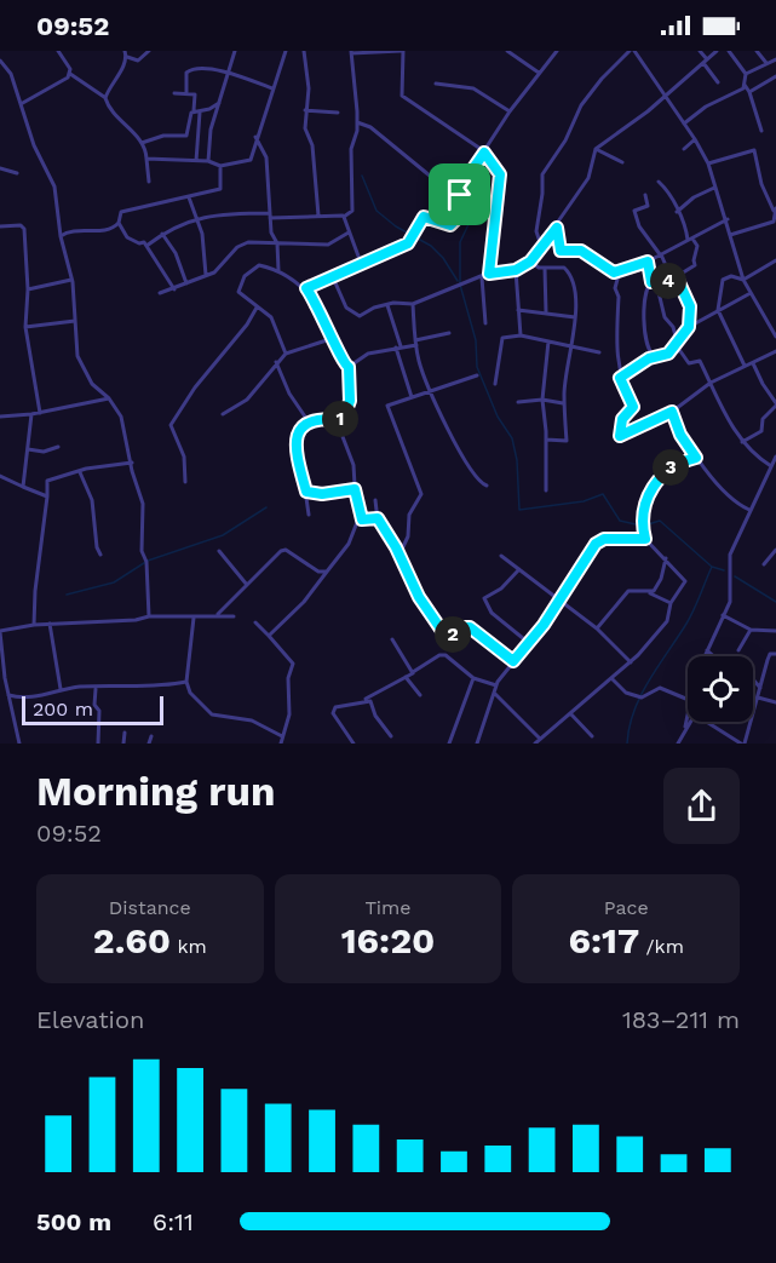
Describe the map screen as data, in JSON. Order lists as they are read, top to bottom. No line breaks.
{"scale_bar":"200 m","page":{"status":"09:52","pins":["4","1","3","2"],"scale":"200 m","heading":["Morning run","09:52"],"stats":[["Distance","2.60 km"],["Time","16:20"],["Pace","6:17 /km"]],"chart":["Elevation","183–211 m"],"list":[{"name":"500 m","note":"6:11"}]}}
